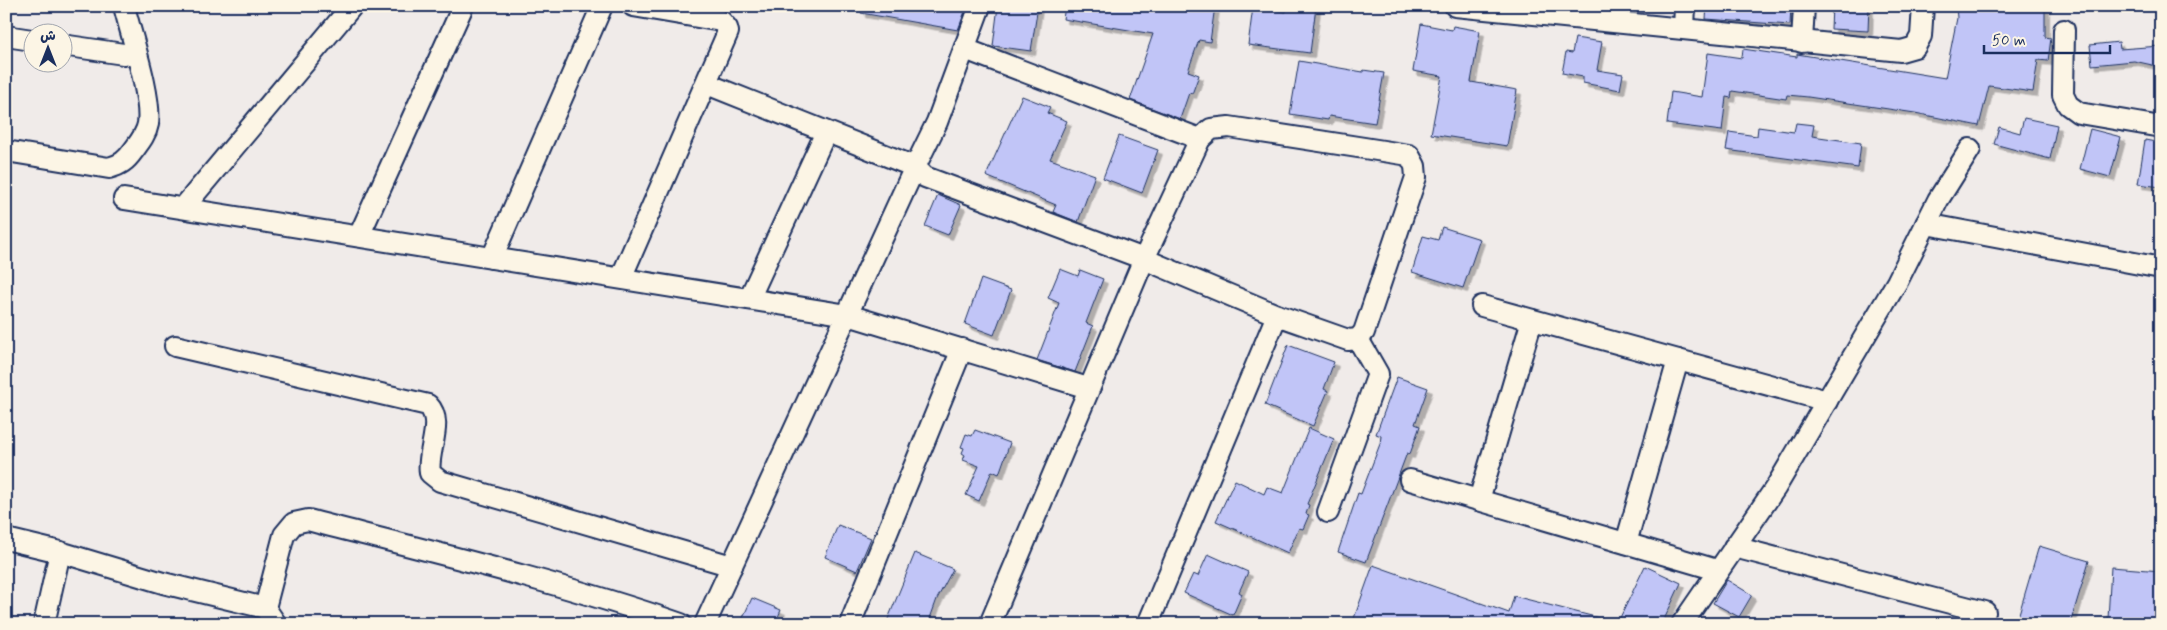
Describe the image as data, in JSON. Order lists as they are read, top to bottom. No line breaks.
{"scale_bar":"50 m","north":"top"}
